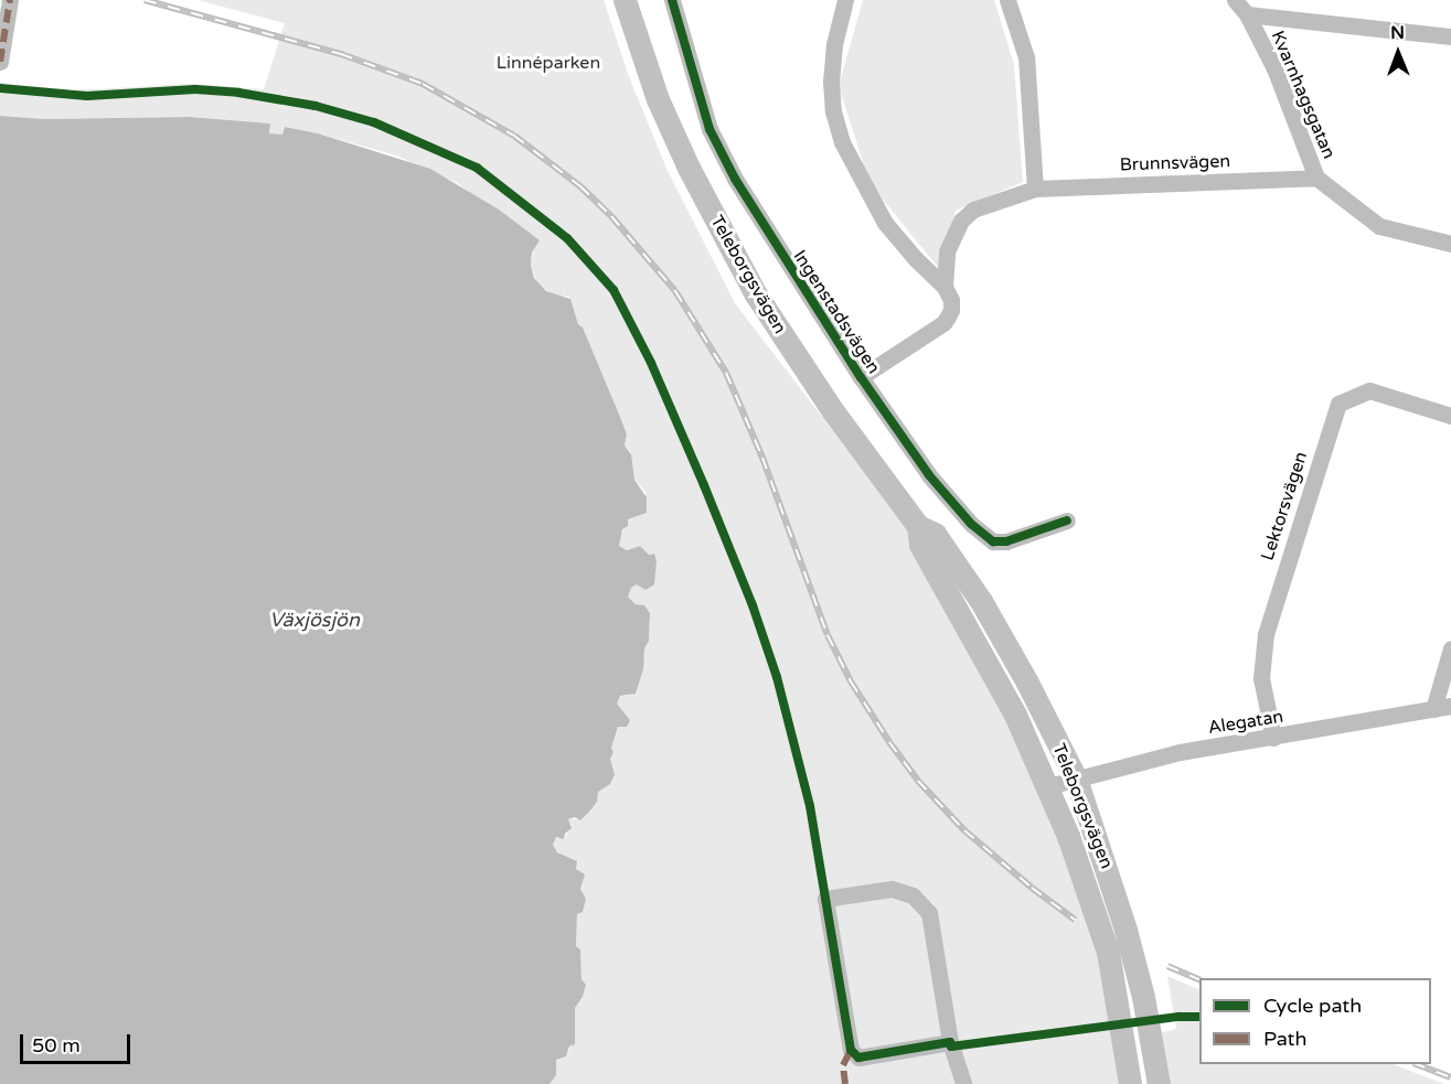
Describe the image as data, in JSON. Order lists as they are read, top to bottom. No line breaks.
{"streets":{"main road":["Teleborgsvägen"],"street":["Kvarnhagsgatan","Brunnsvägen","Ingenstadsvägen","Lektorsvägen","Alegatan"]},"crossings":[["Kvarnhagsgatan","Brunnsvägen"],["Brunnsvägen","Ingenstadsvägen"],["Teleborgsvägen","Alegatan"],["Lektorsvägen","Alegatan"]],"water":["Växjösjön"],"parks":["Linnéparken"],"legend":["Cycle path","Path"],"scale_bar":"50 m","north":"top"}
